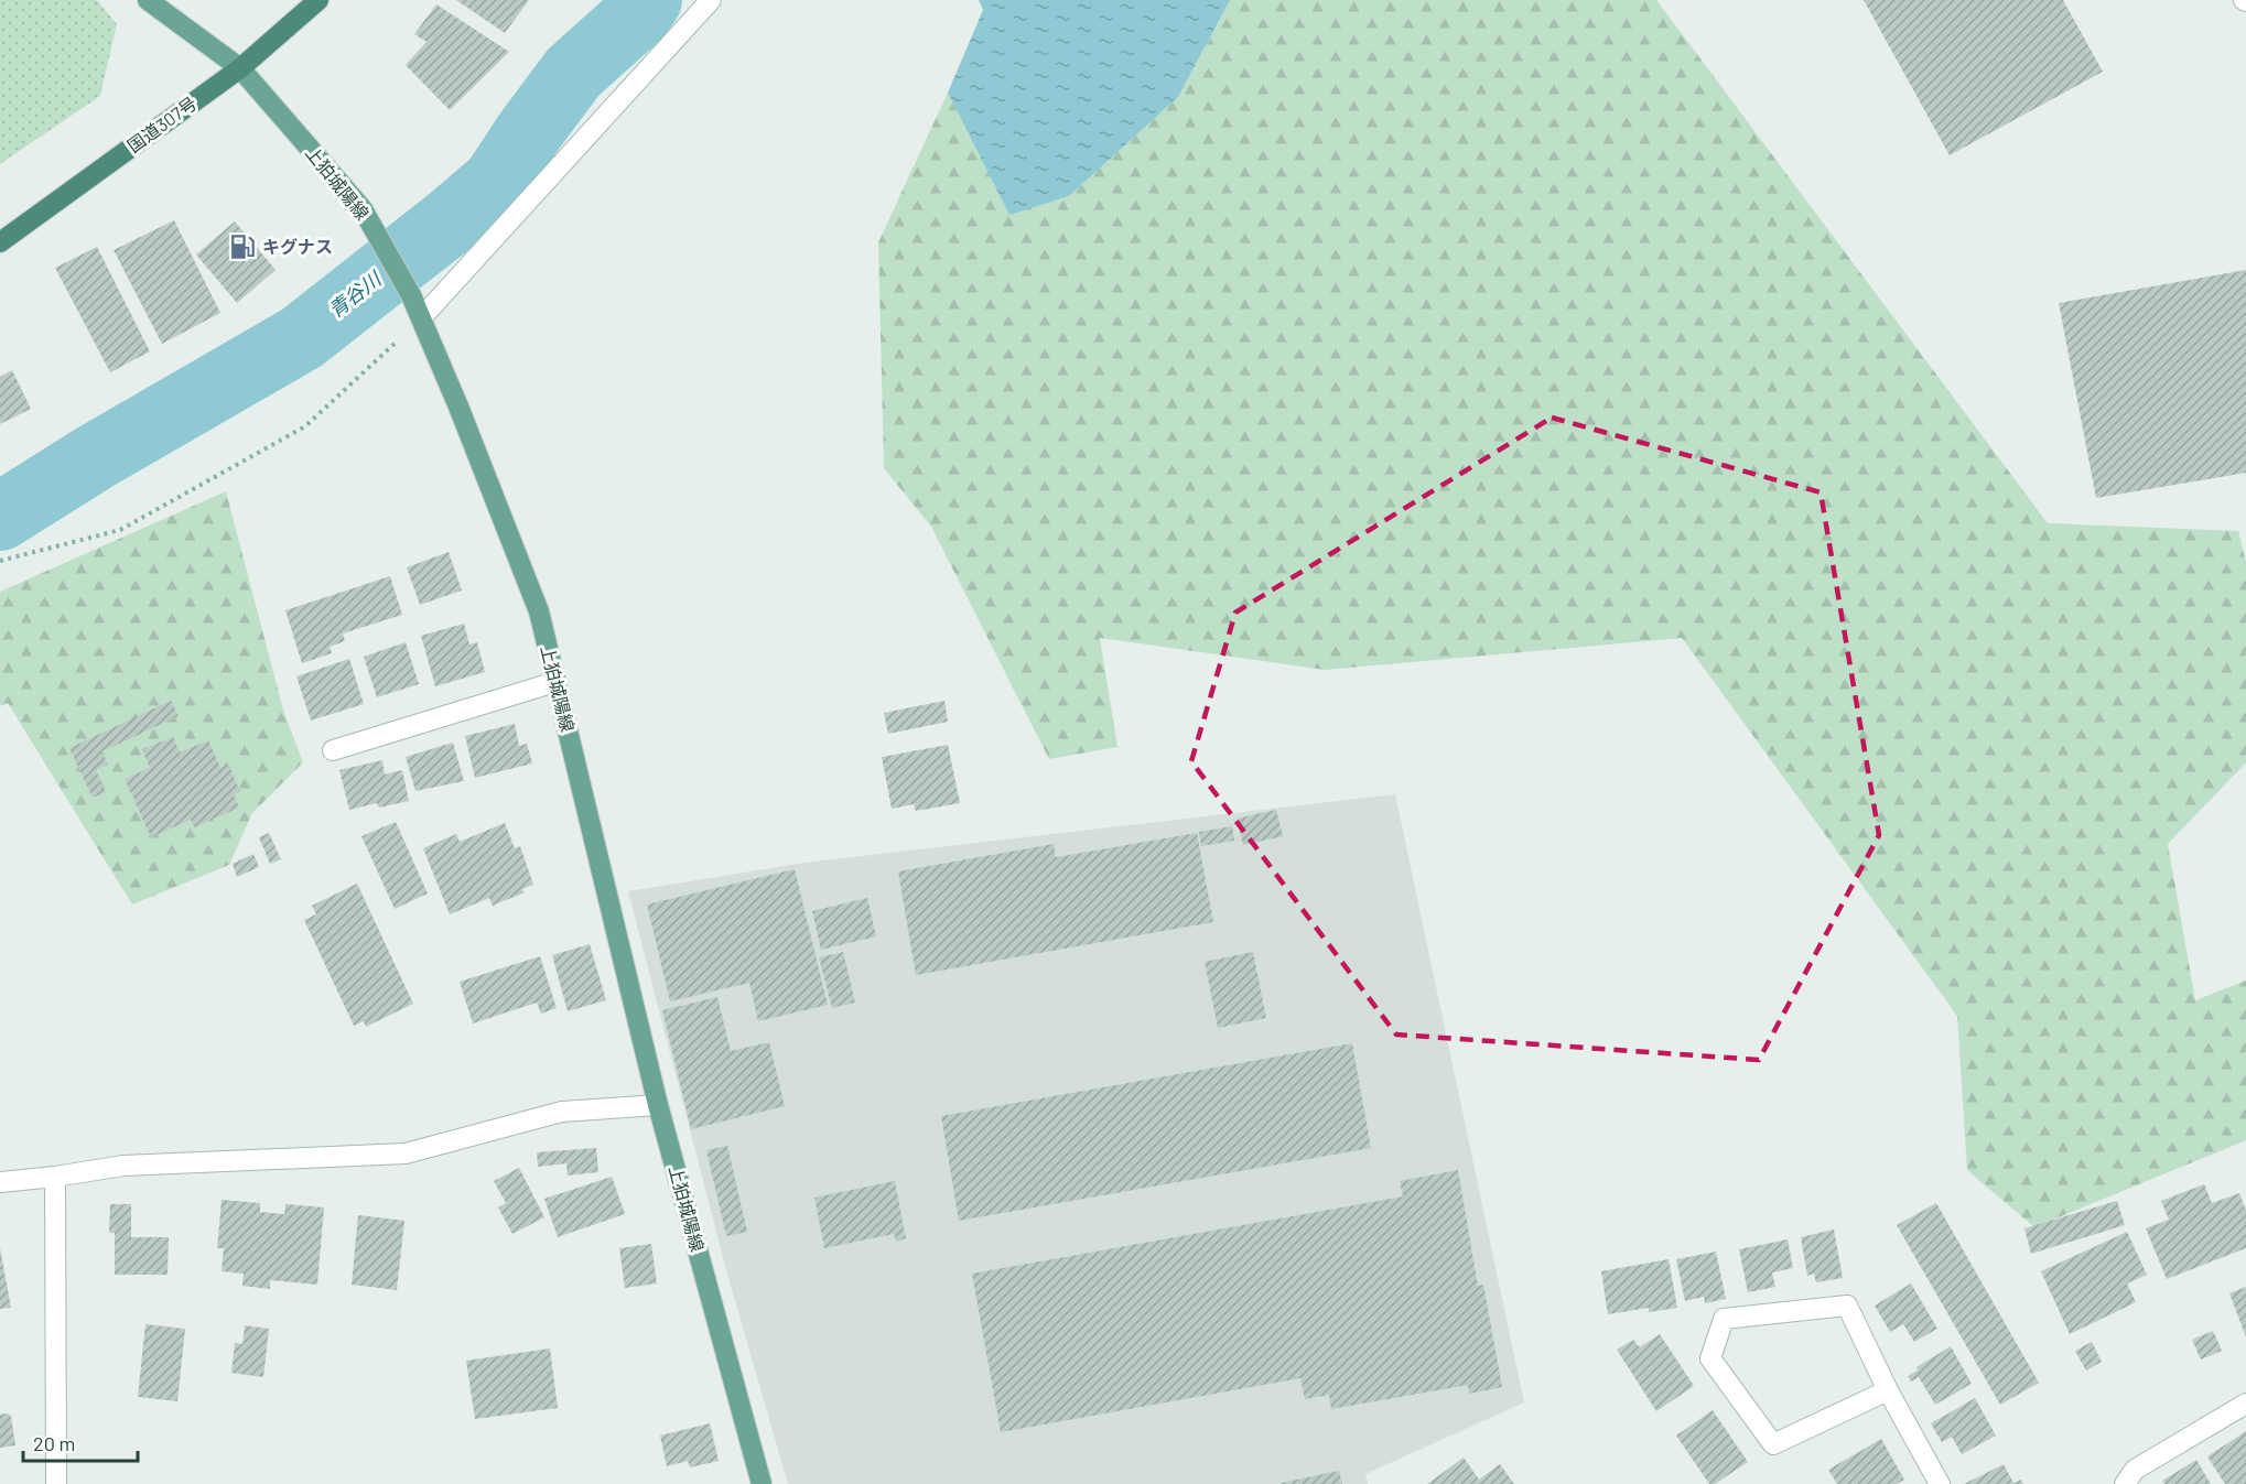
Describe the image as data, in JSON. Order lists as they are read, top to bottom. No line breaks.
{"streets":{"highway":["国道307号"],"main road":["上狛城陽線"]},"crossings":[["国道307号","上狛城陽線"]],"water":["青谷川"],"places":{"fuel station":["キグナス"]},"scale_bar":"20 m"}
